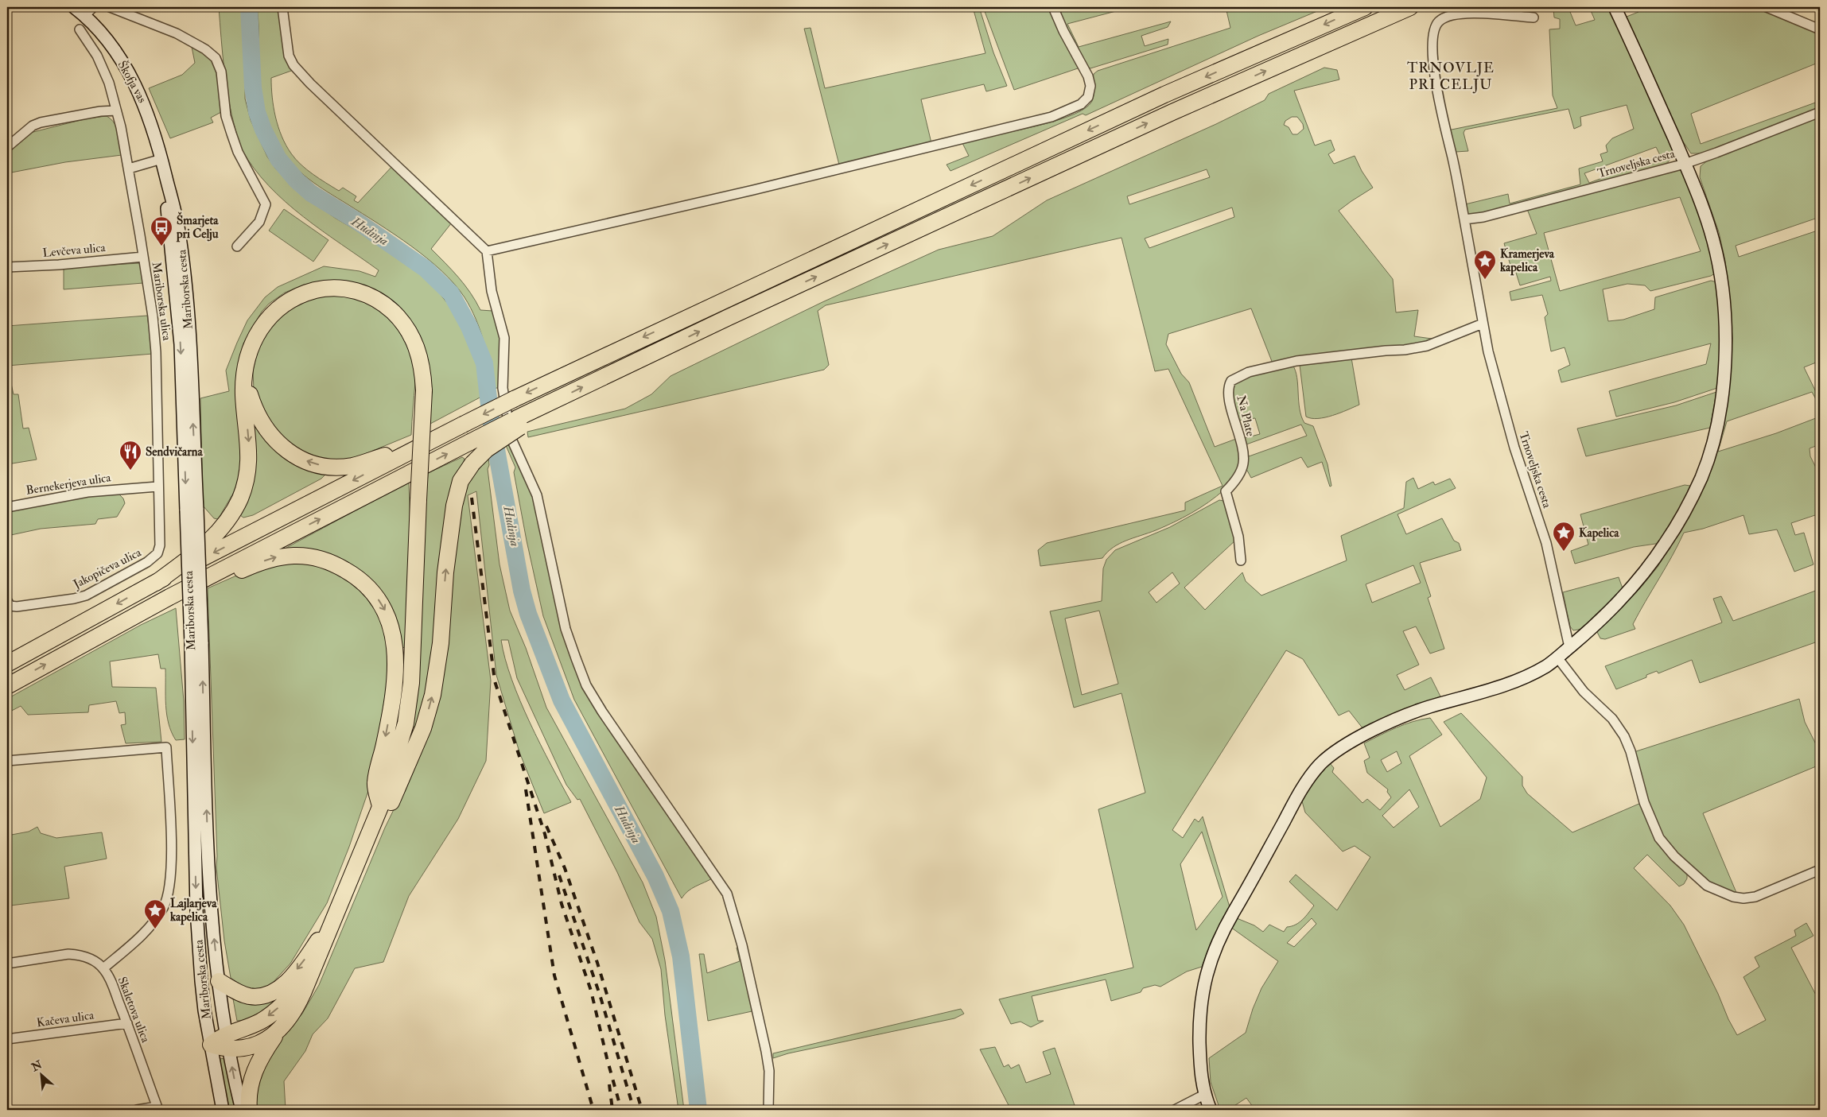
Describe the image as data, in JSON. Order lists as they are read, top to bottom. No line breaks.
{"streets":{"main road":["Škofja vas","Mariborska cesta"],"street":["Trnoveljska cesta","Levčeva ulica","Mariborska ulica","Na Plate","Bernekerjeva ulica","Jakopičeva ulica","Skaletova ulica","Kačeva ulica"]},"crossings":[["Škofja vas","Mariborska cesta"],["Trnoveljska cesta","Na Plate"],["Levčeva ulica","Mariborska ulica"],["Mariborska ulica","Bernekerjeva ulica"],["Mariborska ulica","Jakopičeva ulica"],["Skaletova ulica","Kačeva ulica"]],"districts":["TRNOVLJE PRI CELJU"],"water":["Hudinja"],"places":{"bus stop":["Šmarjeta pri Celju"],"place":["Kramerjeva kapelica","Kapelica","Lajlarjeva kapelica"],"restaurant":["Sendvičarna"]},"north":"top left"}
